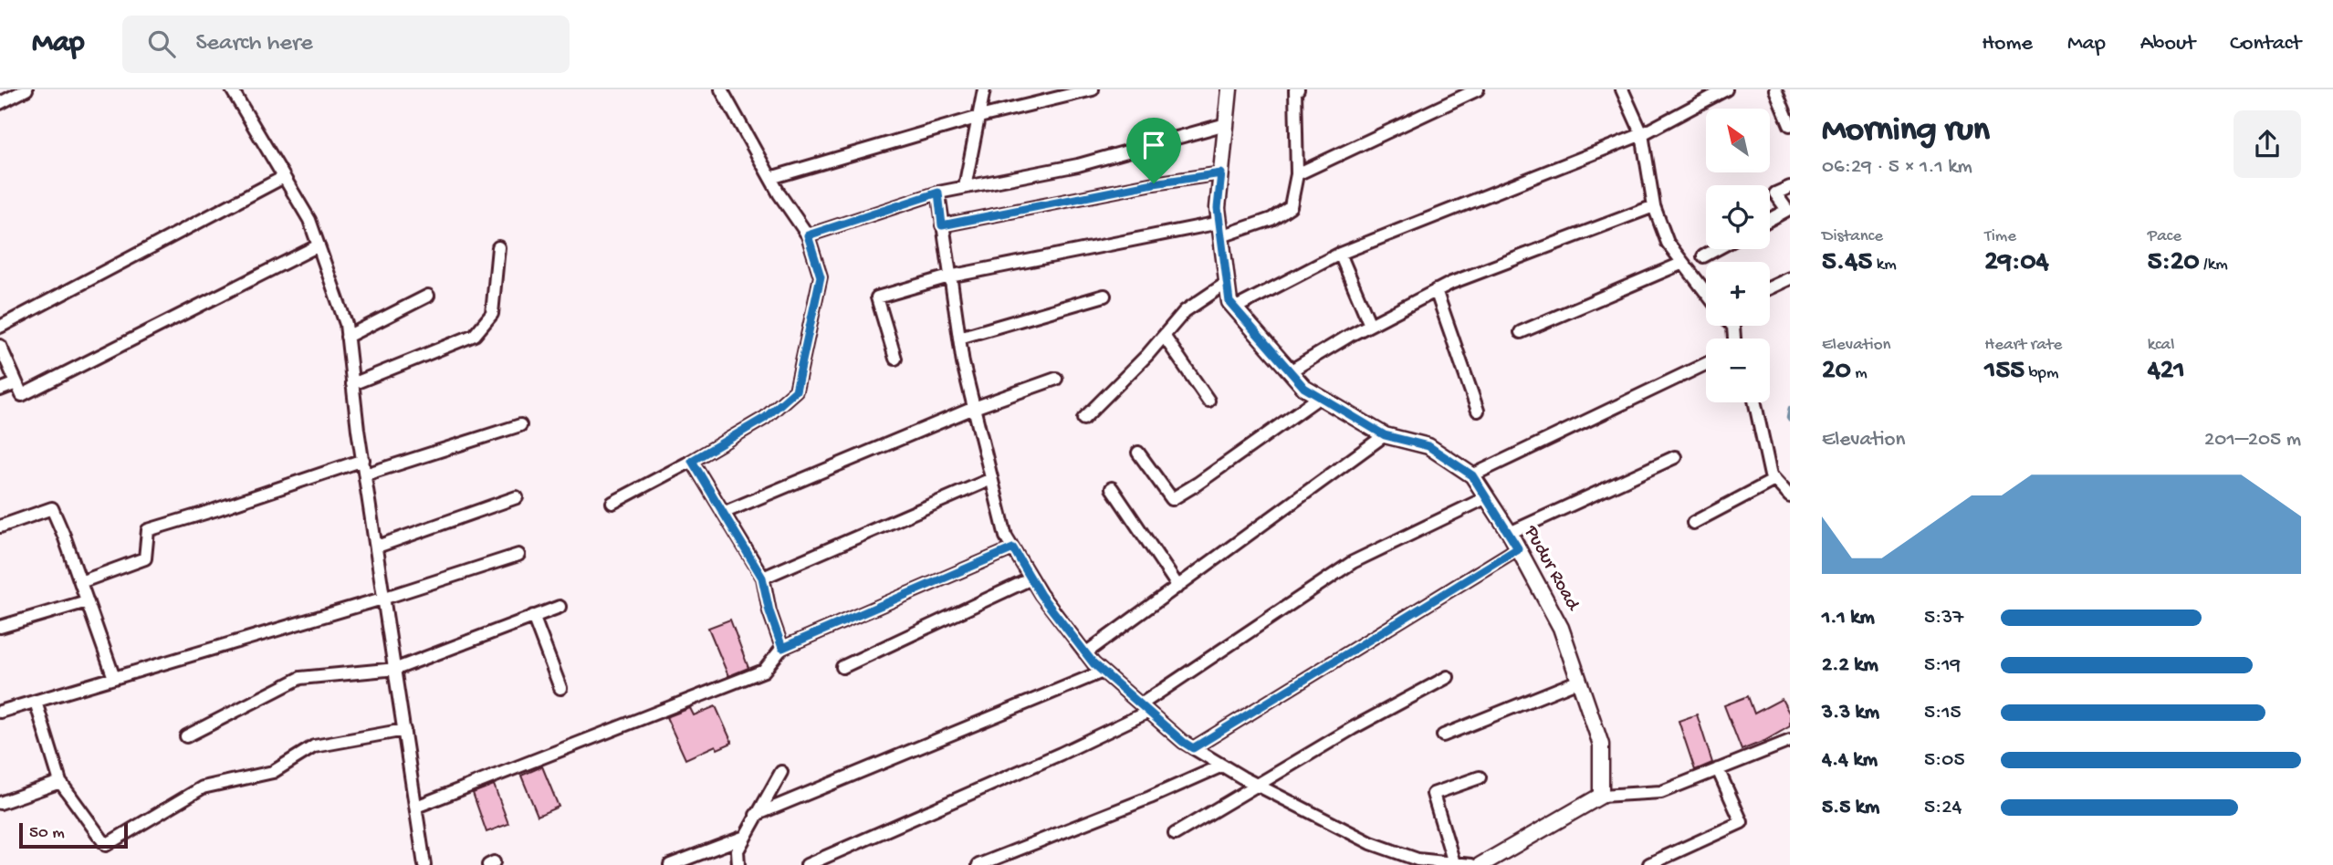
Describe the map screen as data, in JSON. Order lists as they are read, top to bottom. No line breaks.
{"streets":{"street":["Pudur Road"]},"scale_bar":"50 m","north":"top left","page":{"header":"Map","search":"Search here","nav":["Home","Map","About","Contact"],"heading":["Morning run","06:29 · 5 × 1.1 km"],"map_buttons":["+","−"],"stats":[["Distance","5.45 km"],["Time","29:04"],["Pace","5:20 /km"],["Elevation","20 m"],["Heart rate","155 bpm"],["kcal","421"]],"chart":["Elevation","201–205 m"],"list":[{"name":"1.1 km","note":"5:37"},{"name":"2.2 km","note":"5:19"},{"name":"3.3 km","note":"5:15"},{"name":"4.4 km","note":"5:05"},{"name":"5.5 km","note":"5:24"}],"scale":"50 m"}}
